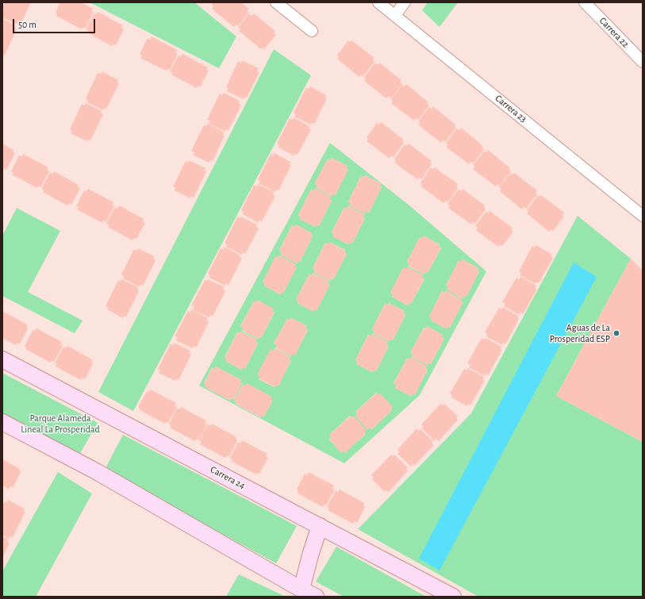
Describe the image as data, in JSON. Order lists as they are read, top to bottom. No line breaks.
{"streets":{"street":["Carrera 22","Carrera 23","Carrera 24"]},"parks":["Parque Alameda Lineal La Prosperidad"],"places":["Aguas de La Prosperidad ESP"],"scale_bar":"50 m"}
